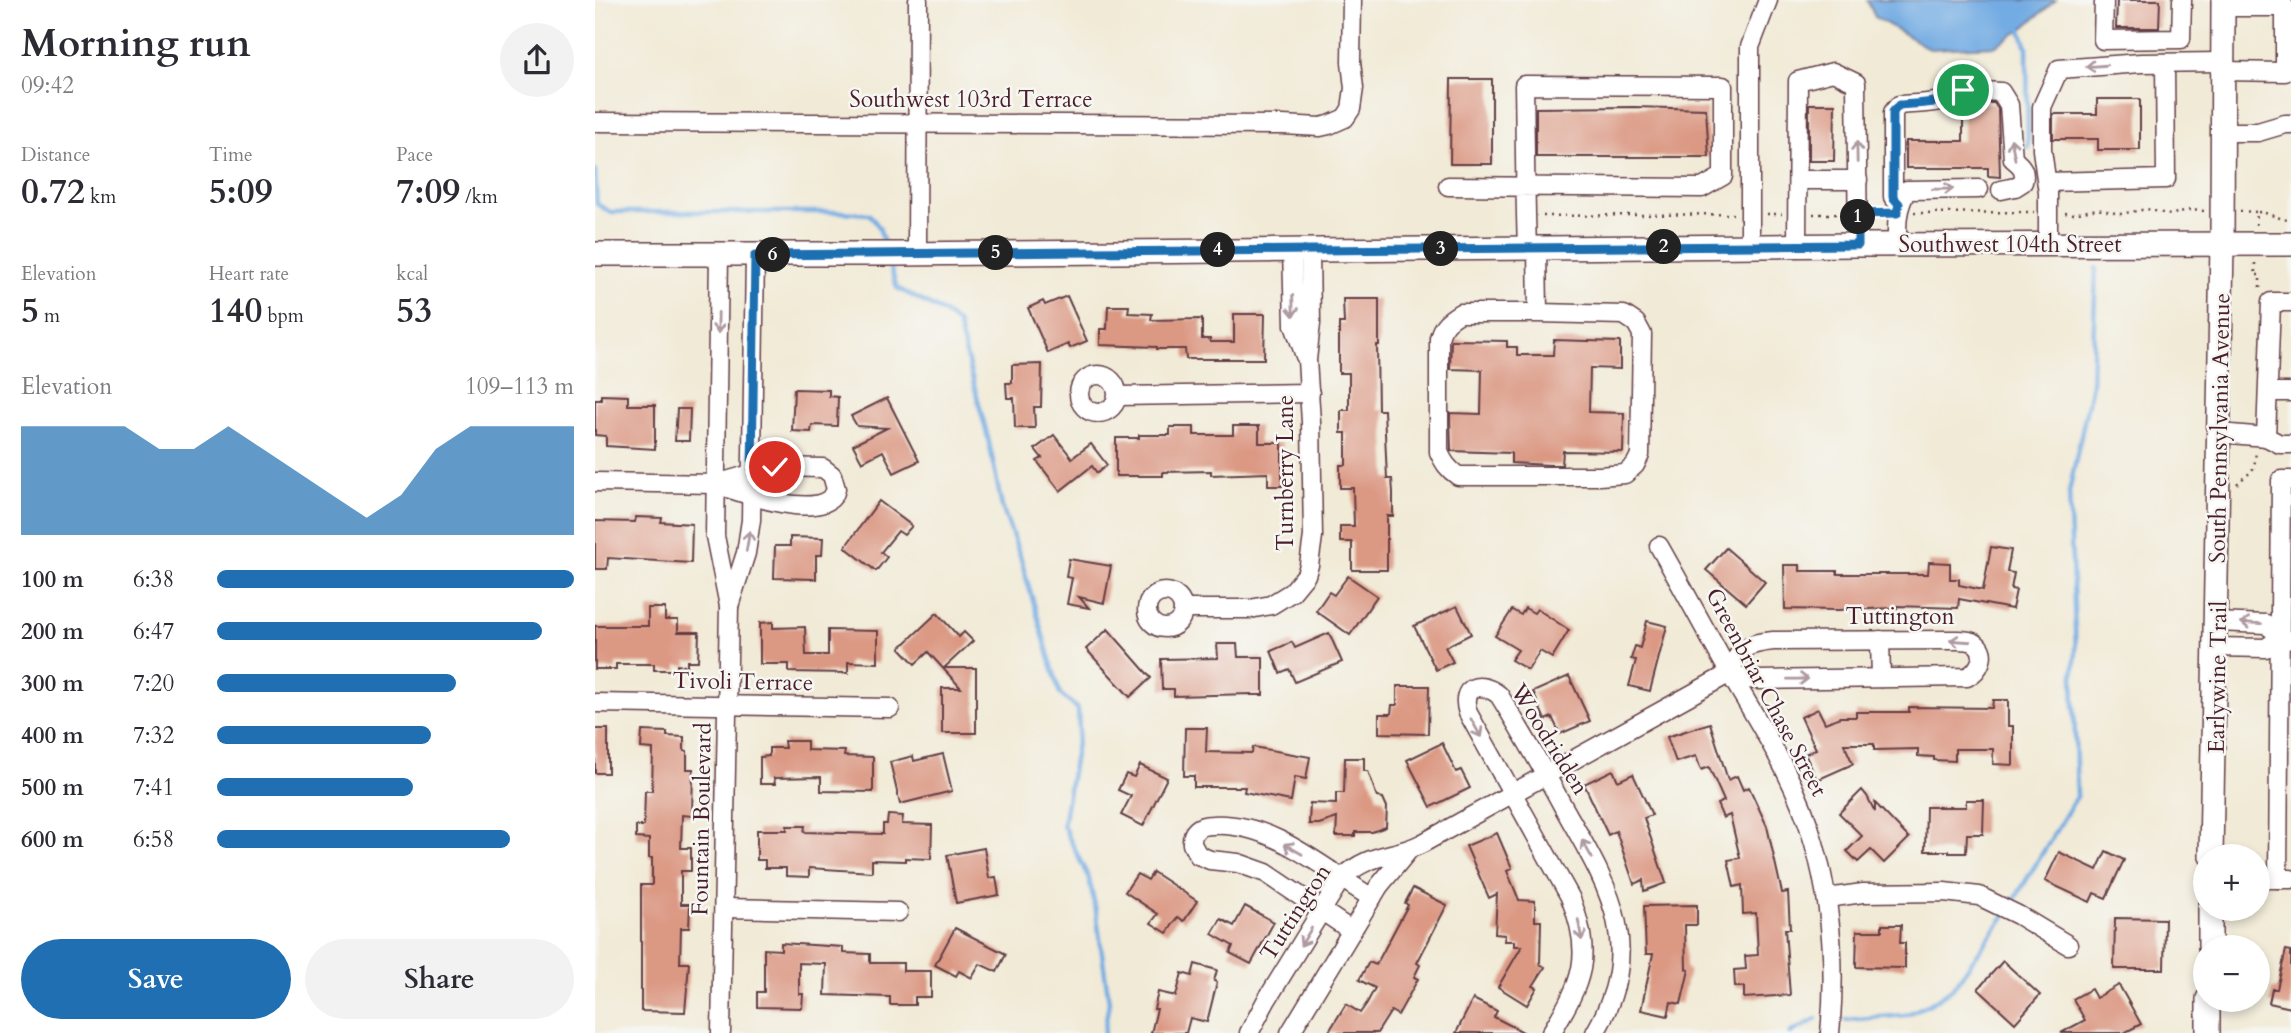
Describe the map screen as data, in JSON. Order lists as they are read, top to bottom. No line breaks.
{"streets":{"main road":["Southwest 104th Street","South Pennsylvania Avenue"],"street":["Southwest 103rd Terrace","Turnberry Lane","Tuttington","Tivoli Terrace","Greenbriar Chase Street","Woodridden","Fountain Boulevard"]},"crossings":[["Southwest 104th Street","South Pennsylvania Avenue"],["Southwest 104th Street","Turnberry Lane"],["Southwest 104th Street","Fountain Boulevard"],["Tuttington","Greenbriar Chase Street"],["Tuttington","Woodridden"],["Tivoli Terrace","Fountain Boulevard"]],"page":{"heading":["Morning run","09:42"],"stats":[["Distance","0.72 km"],["Time","5:09"],["Pace","7:09 /km"],["Elevation","5 m"],["Heart rate","140 bpm"],["kcal","53"]],"pins":["1","2","3","4","5","6"],"chart":["Elevation","109–113 m"],"list":[{"name":"100 m","note":"6:38"},{"name":"200 m","note":"6:47"},{"name":"300 m","note":"7:20"},{"name":"400 m","note":"7:32"},{"name":"500 m","note":"7:41"},{"name":"600 m","note":"6:58"}],"map_buttons":["+","−"],"buttons":["Save","Share"]}}
